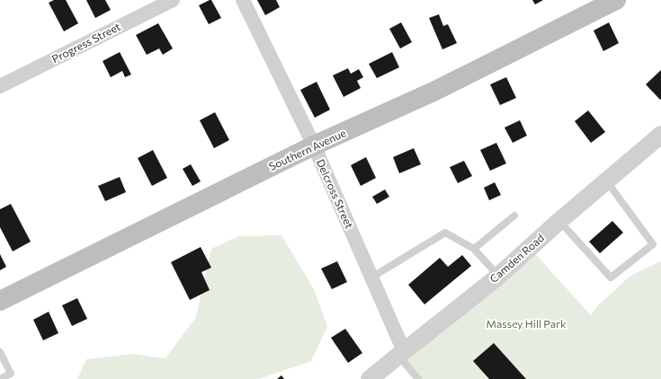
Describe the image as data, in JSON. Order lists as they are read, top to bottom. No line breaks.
{"streets":{"main road":["Southern Avenue"],"street":["Progress Street","Delcross Street","Camden Road"]},"crossings":[["Southern Avenue","Delcross Street"],["Delcross Street","Camden Road"]],"parks":["Massey Hill Park"]}
